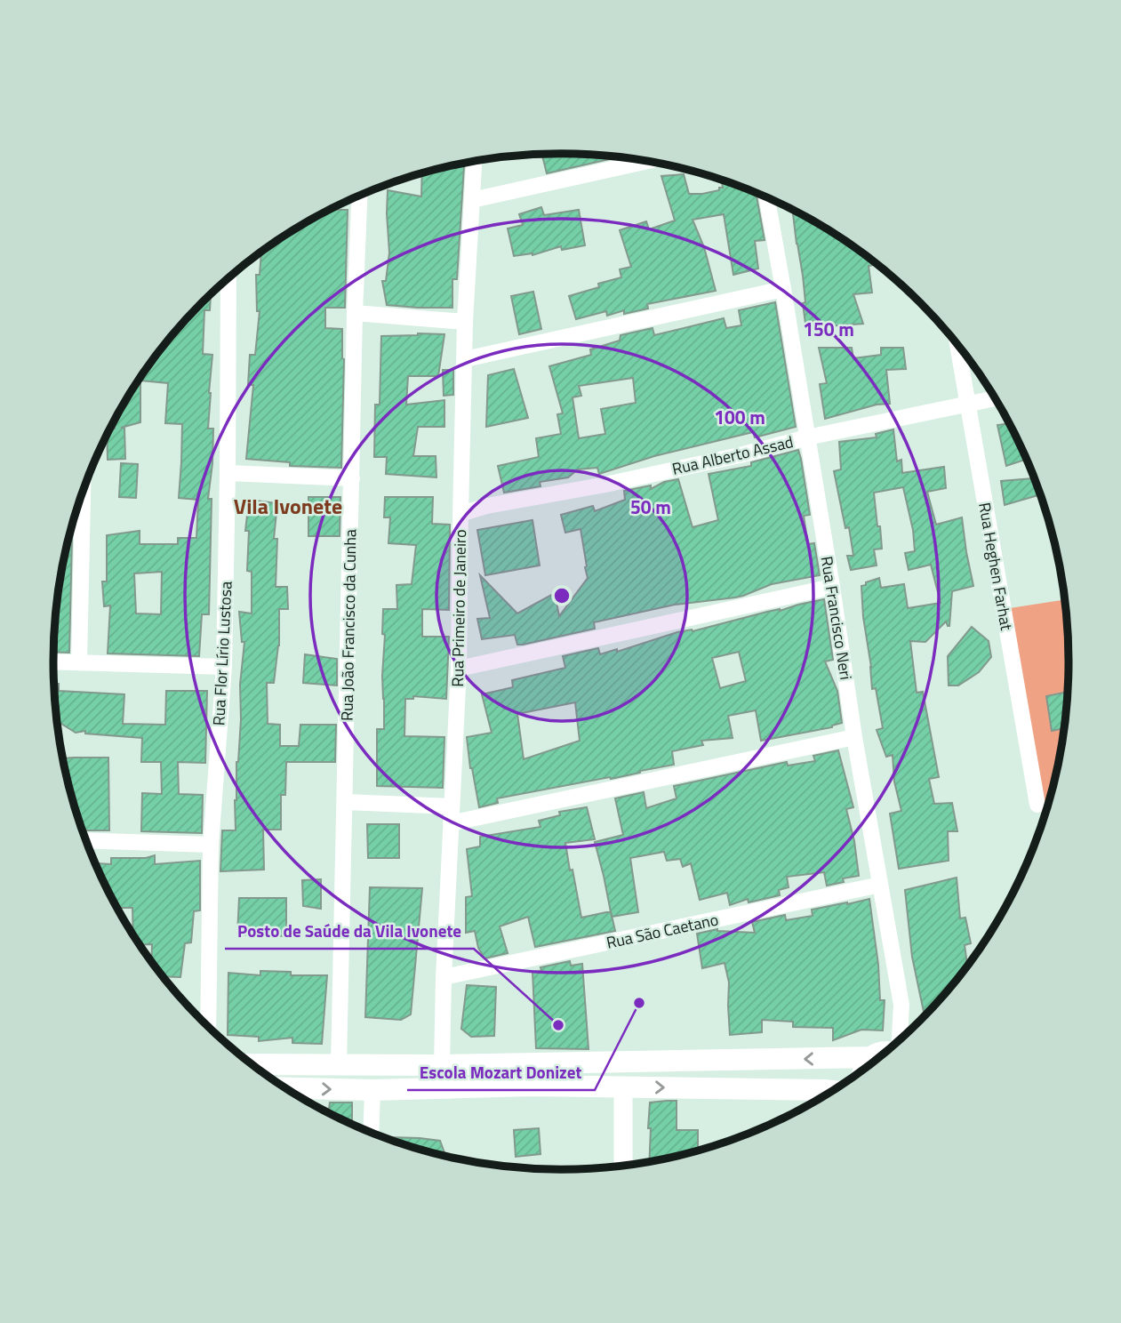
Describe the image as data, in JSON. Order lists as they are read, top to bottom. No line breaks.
{"streets":{"street":["Rua Alberto Assad","Rua Heghen Farhat","Rua Primeiro de Janeiro","Rua Francisco Neri","Rua João Francisco da Cunha","Rua Flor Lírio Lustosa","Rua São Caetano"]},"crossings":[["Rua Alberto Assad","Rua Heghen Farhat"],["Rua Alberto Assad","Rua Primeiro de Janeiro"],["Rua Alberto Assad","Rua Francisco Neri"],["Rua Primeiro de Janeiro","Rua São Caetano"],["Rua Francisco Neri","Rua São Caetano"]],"districts":["Vila Ivonete"],"places":["Escola Mozart Donizet","Posto de Saúde da Vila Ivonete"],"rings":["150 m","100 m","50 m"]}
